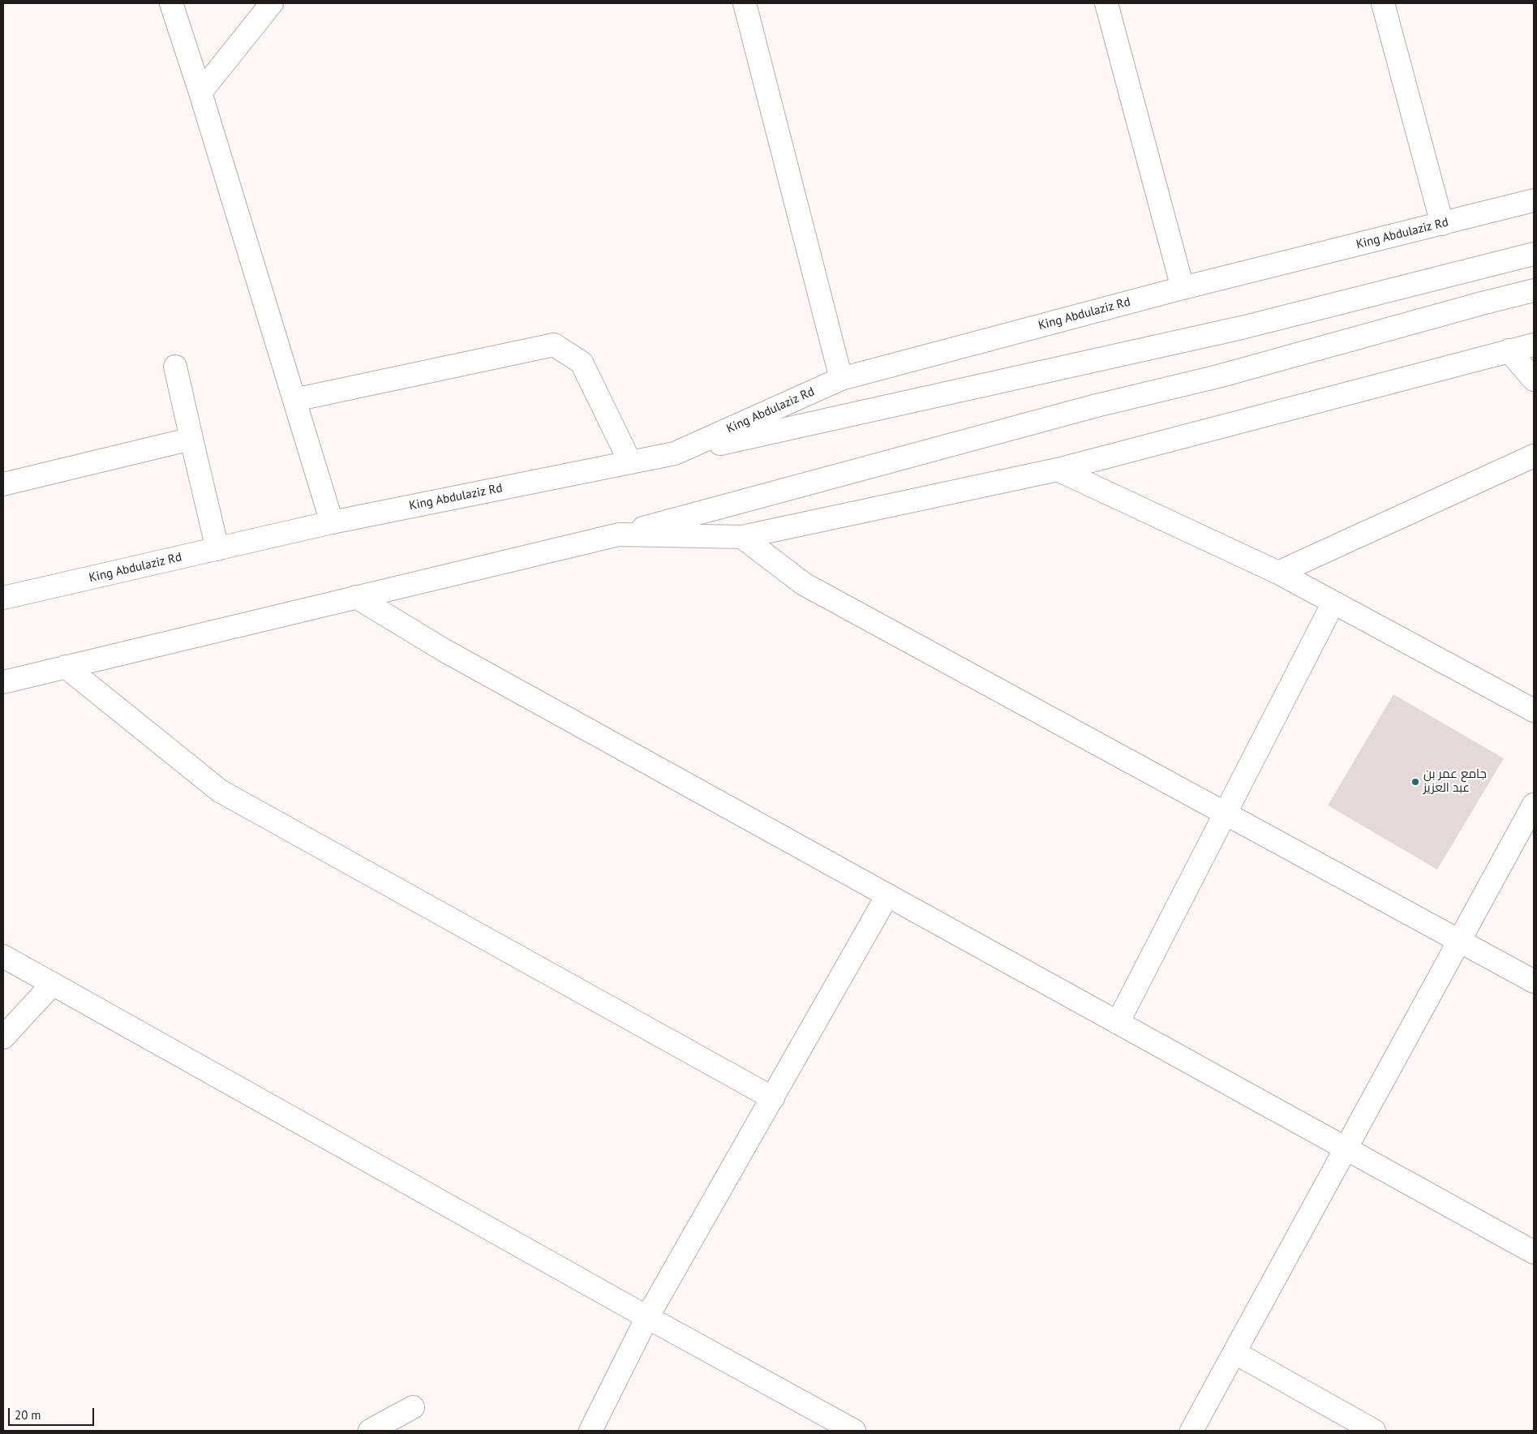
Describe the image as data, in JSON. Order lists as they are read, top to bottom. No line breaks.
{"streets":{"street":["King Abdulaziz Rd"]},"places":["جامع عمر بن عبد العزيز"],"scale_bar":"20 m"}
